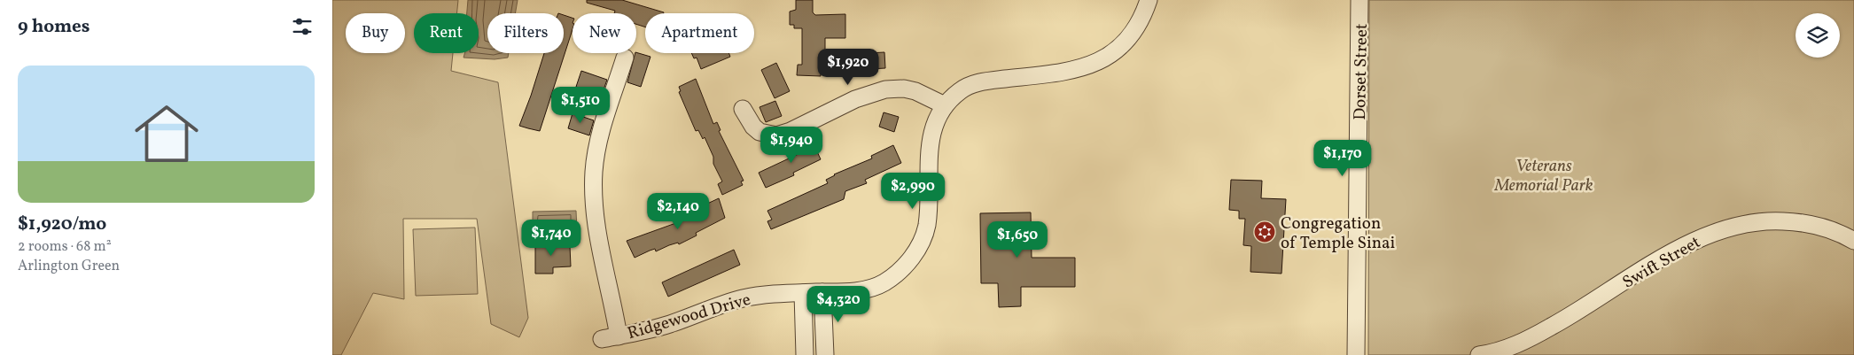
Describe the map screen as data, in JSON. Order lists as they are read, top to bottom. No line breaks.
{"streets":{"street":["Dorset Street","Swift Street","Ridgewood Drive"]},"parks":["Veterans Memorial Park"],"places":{"synagogue":["Congregation of Temple Sinai"]},"page":{"heading":"9 homes","chip":["Buy","Rent","Filters","New","Apartment"],"price":["$1,920","$1,510","$1,940","$1,170","$2,990","$2,140","$1,740","$1,650","$4,320"],"list":[{"name":"$1,920/mo","note":"2 rooms · 68 m² · Arlington Green"}]}}
